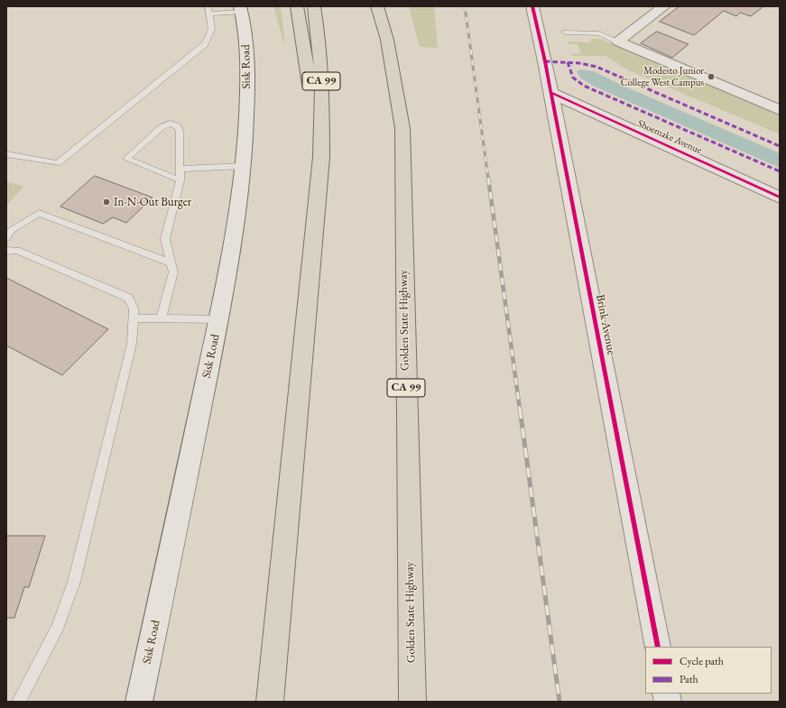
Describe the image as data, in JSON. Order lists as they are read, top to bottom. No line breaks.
{"streets":{"highway":["CA 99","Golden State Highway"],"street":["Sisk Road","Shoemake Avenue","Brink Avenue"]},"crossings":[["Shoemake Avenue","Brink Avenue"]],"places":["Modesto Junior College West Campus","In-N-Out Burger"],"legend":["Cycle path","Path"]}
